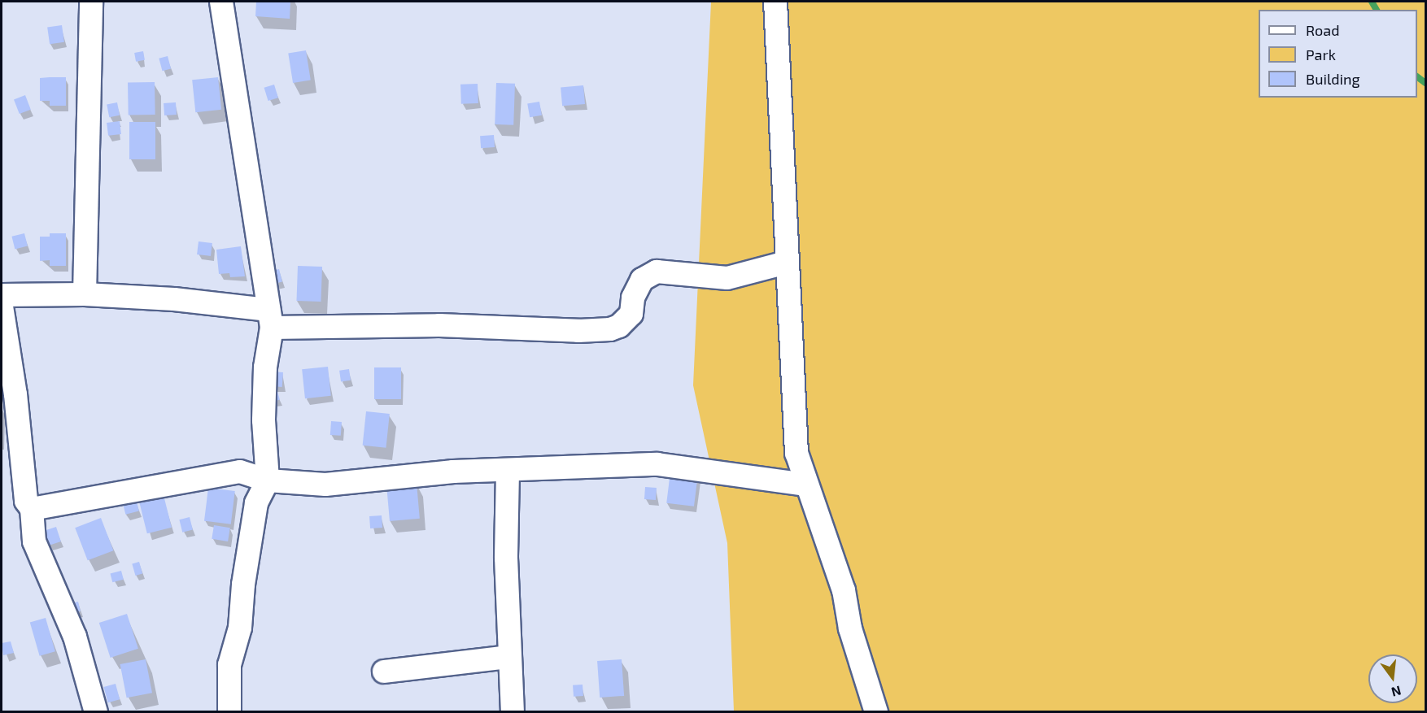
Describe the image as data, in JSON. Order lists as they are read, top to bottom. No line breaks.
{"legend":["Road","Park","Building"],"north":"bottom"}
